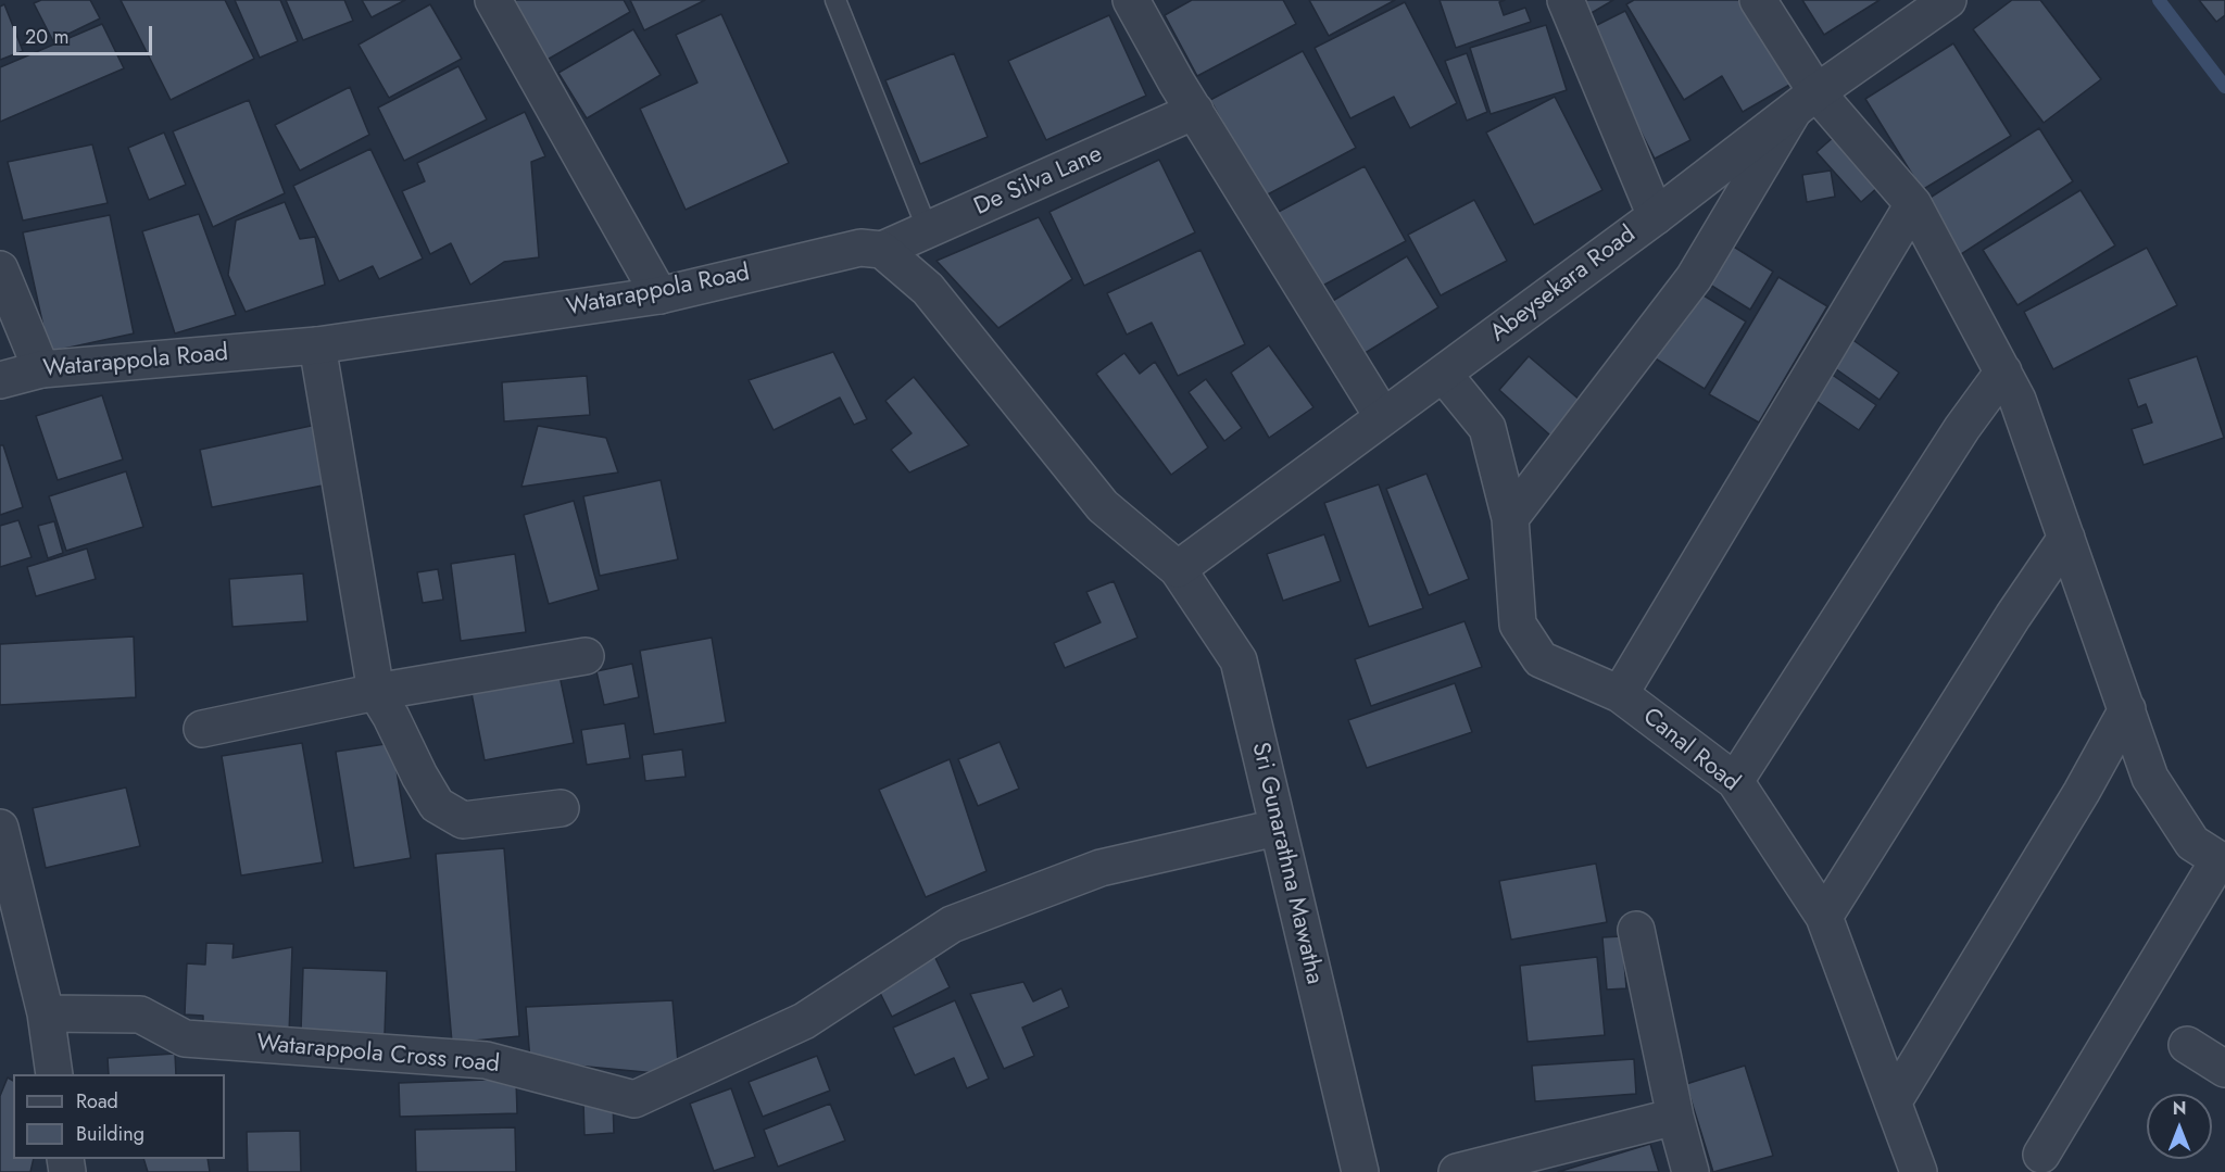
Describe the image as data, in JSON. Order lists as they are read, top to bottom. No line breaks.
{"streets":{"street":["De Silva Lane","Abeysekara Road","Watarappola Road","Canal Road","Sri Gunarathna Mawatha","Watarappola Cross road"]},"crossings":[["De Silva Lane","Watarappola Road"],["Abeysekara Road","Canal Road"],["Abeysekara Road","Sri Gunarathna Mawatha"],["Sri Gunarathna Mawatha","Watarappola Cross road"]],"legend":["Road","Building"],"scale_bar":"20 m","north":"top"}
